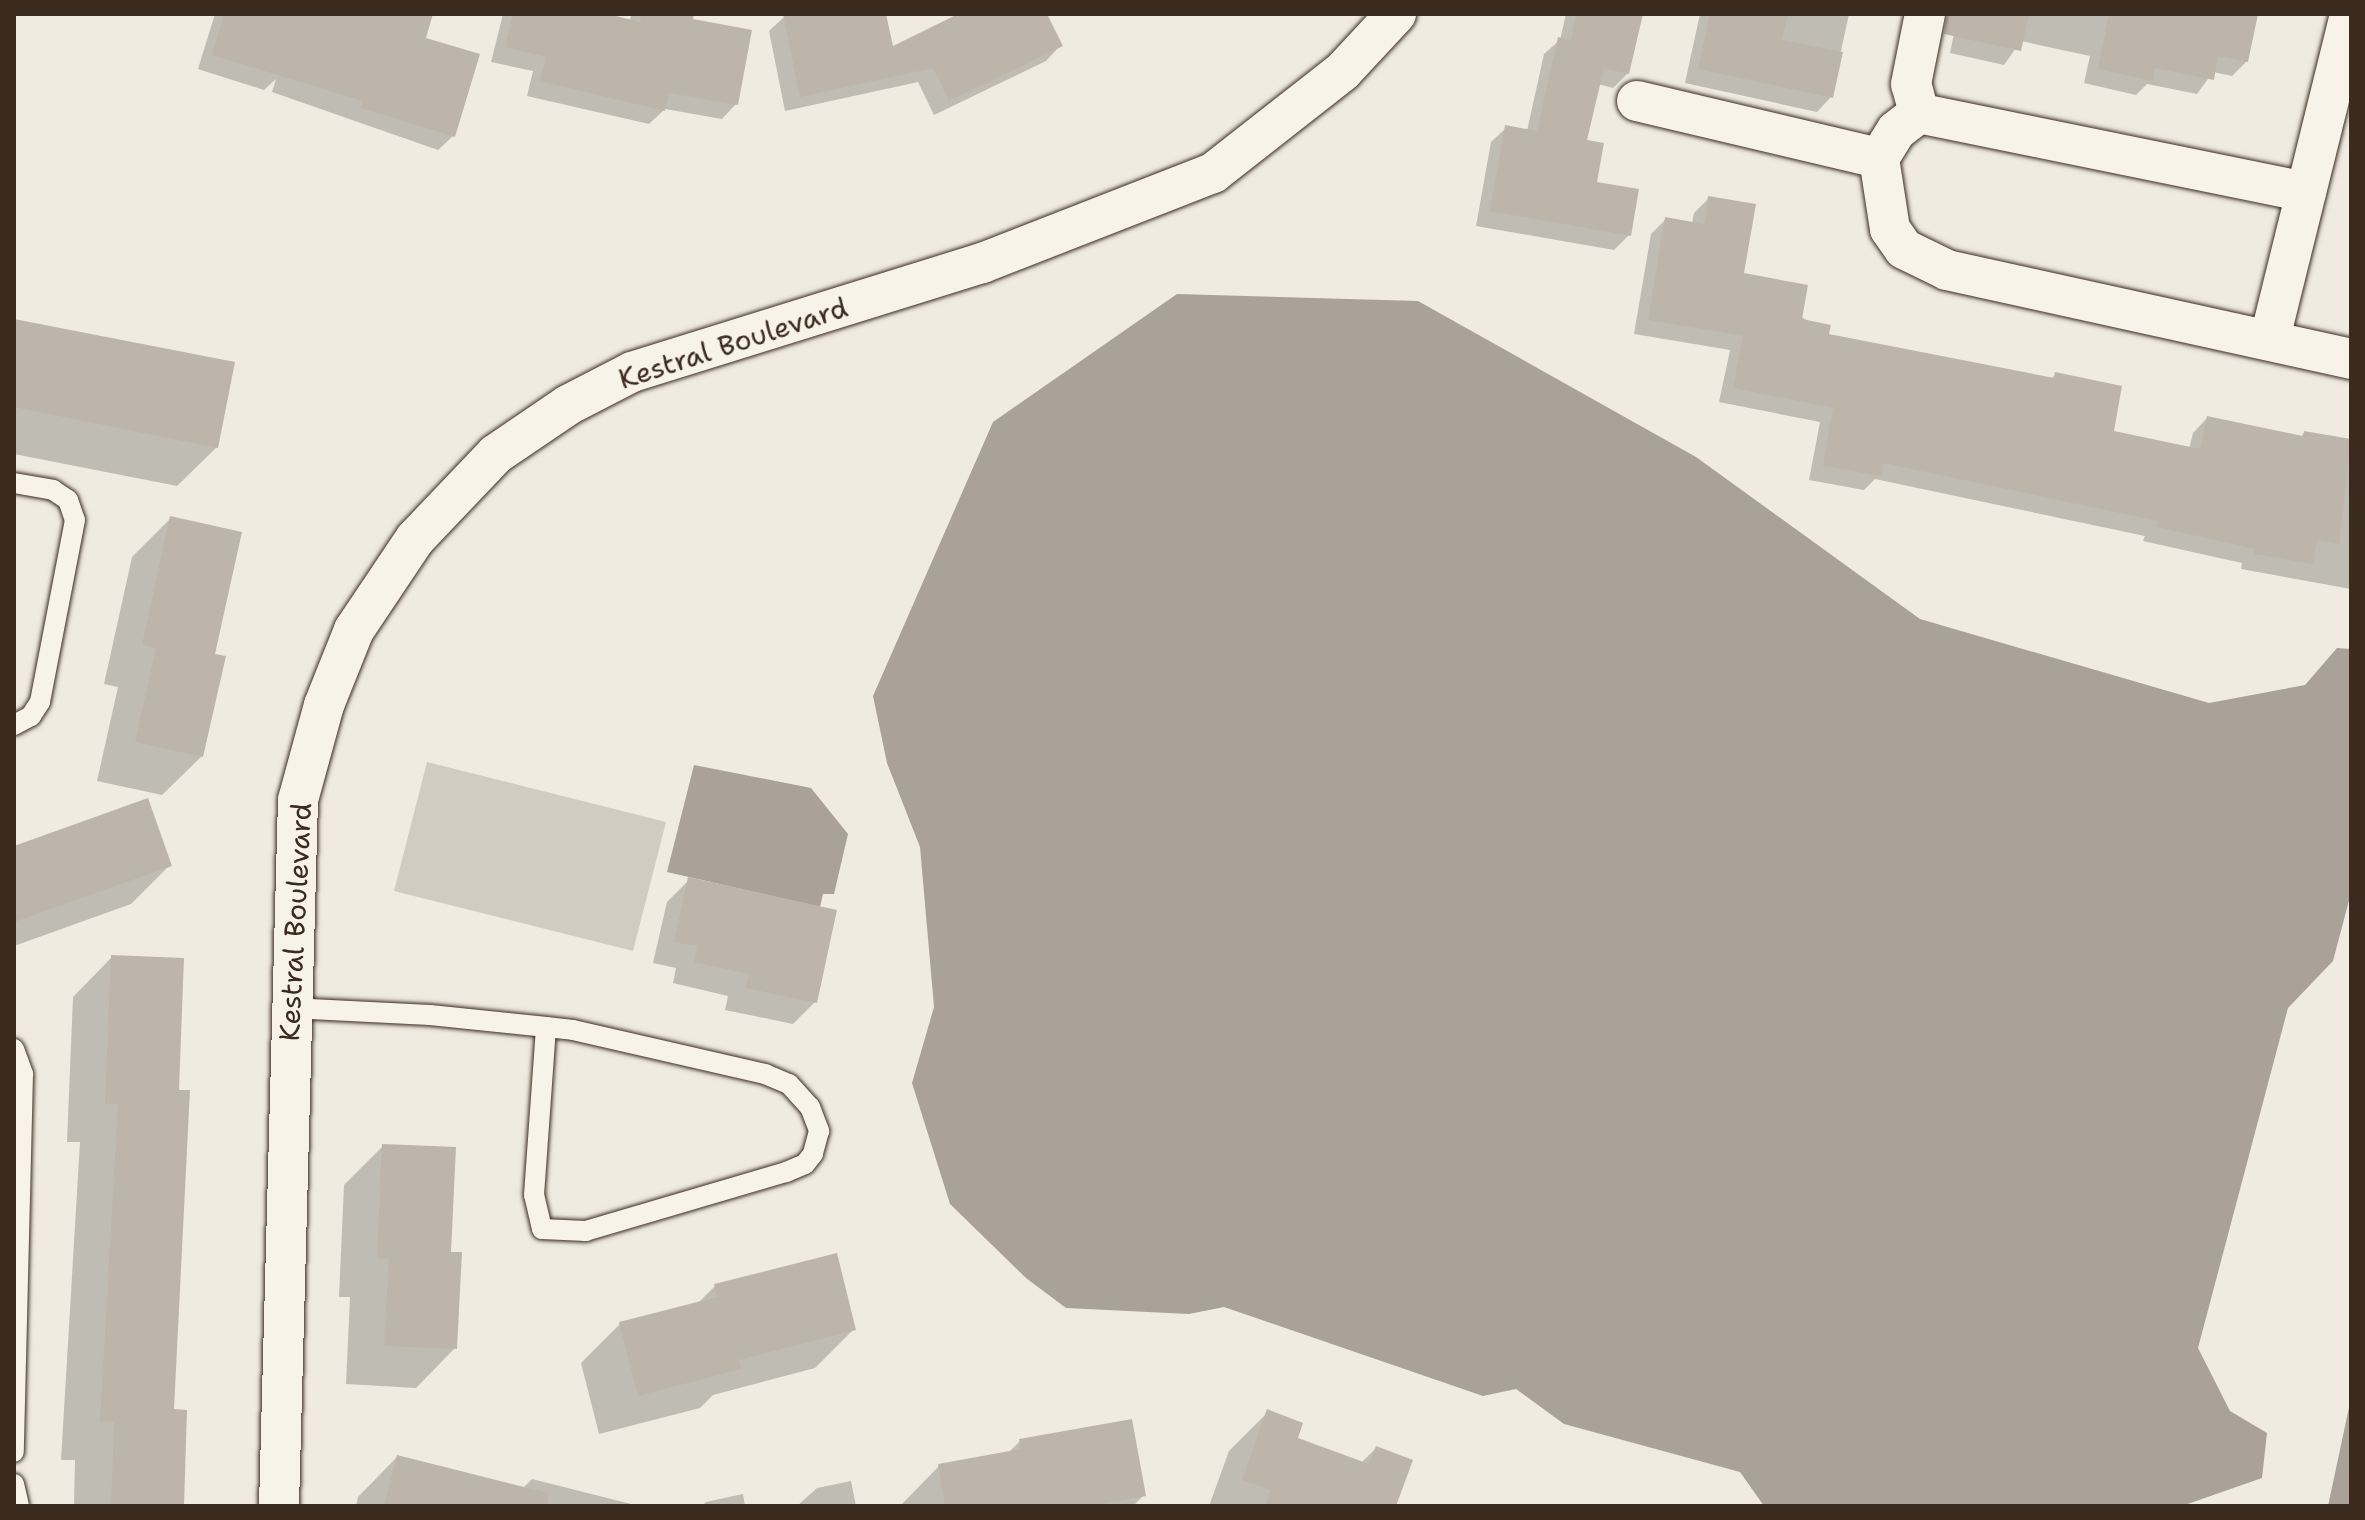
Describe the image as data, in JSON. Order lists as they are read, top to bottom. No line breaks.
{"streets":{"street":["Kestral Boulevard"]}}
